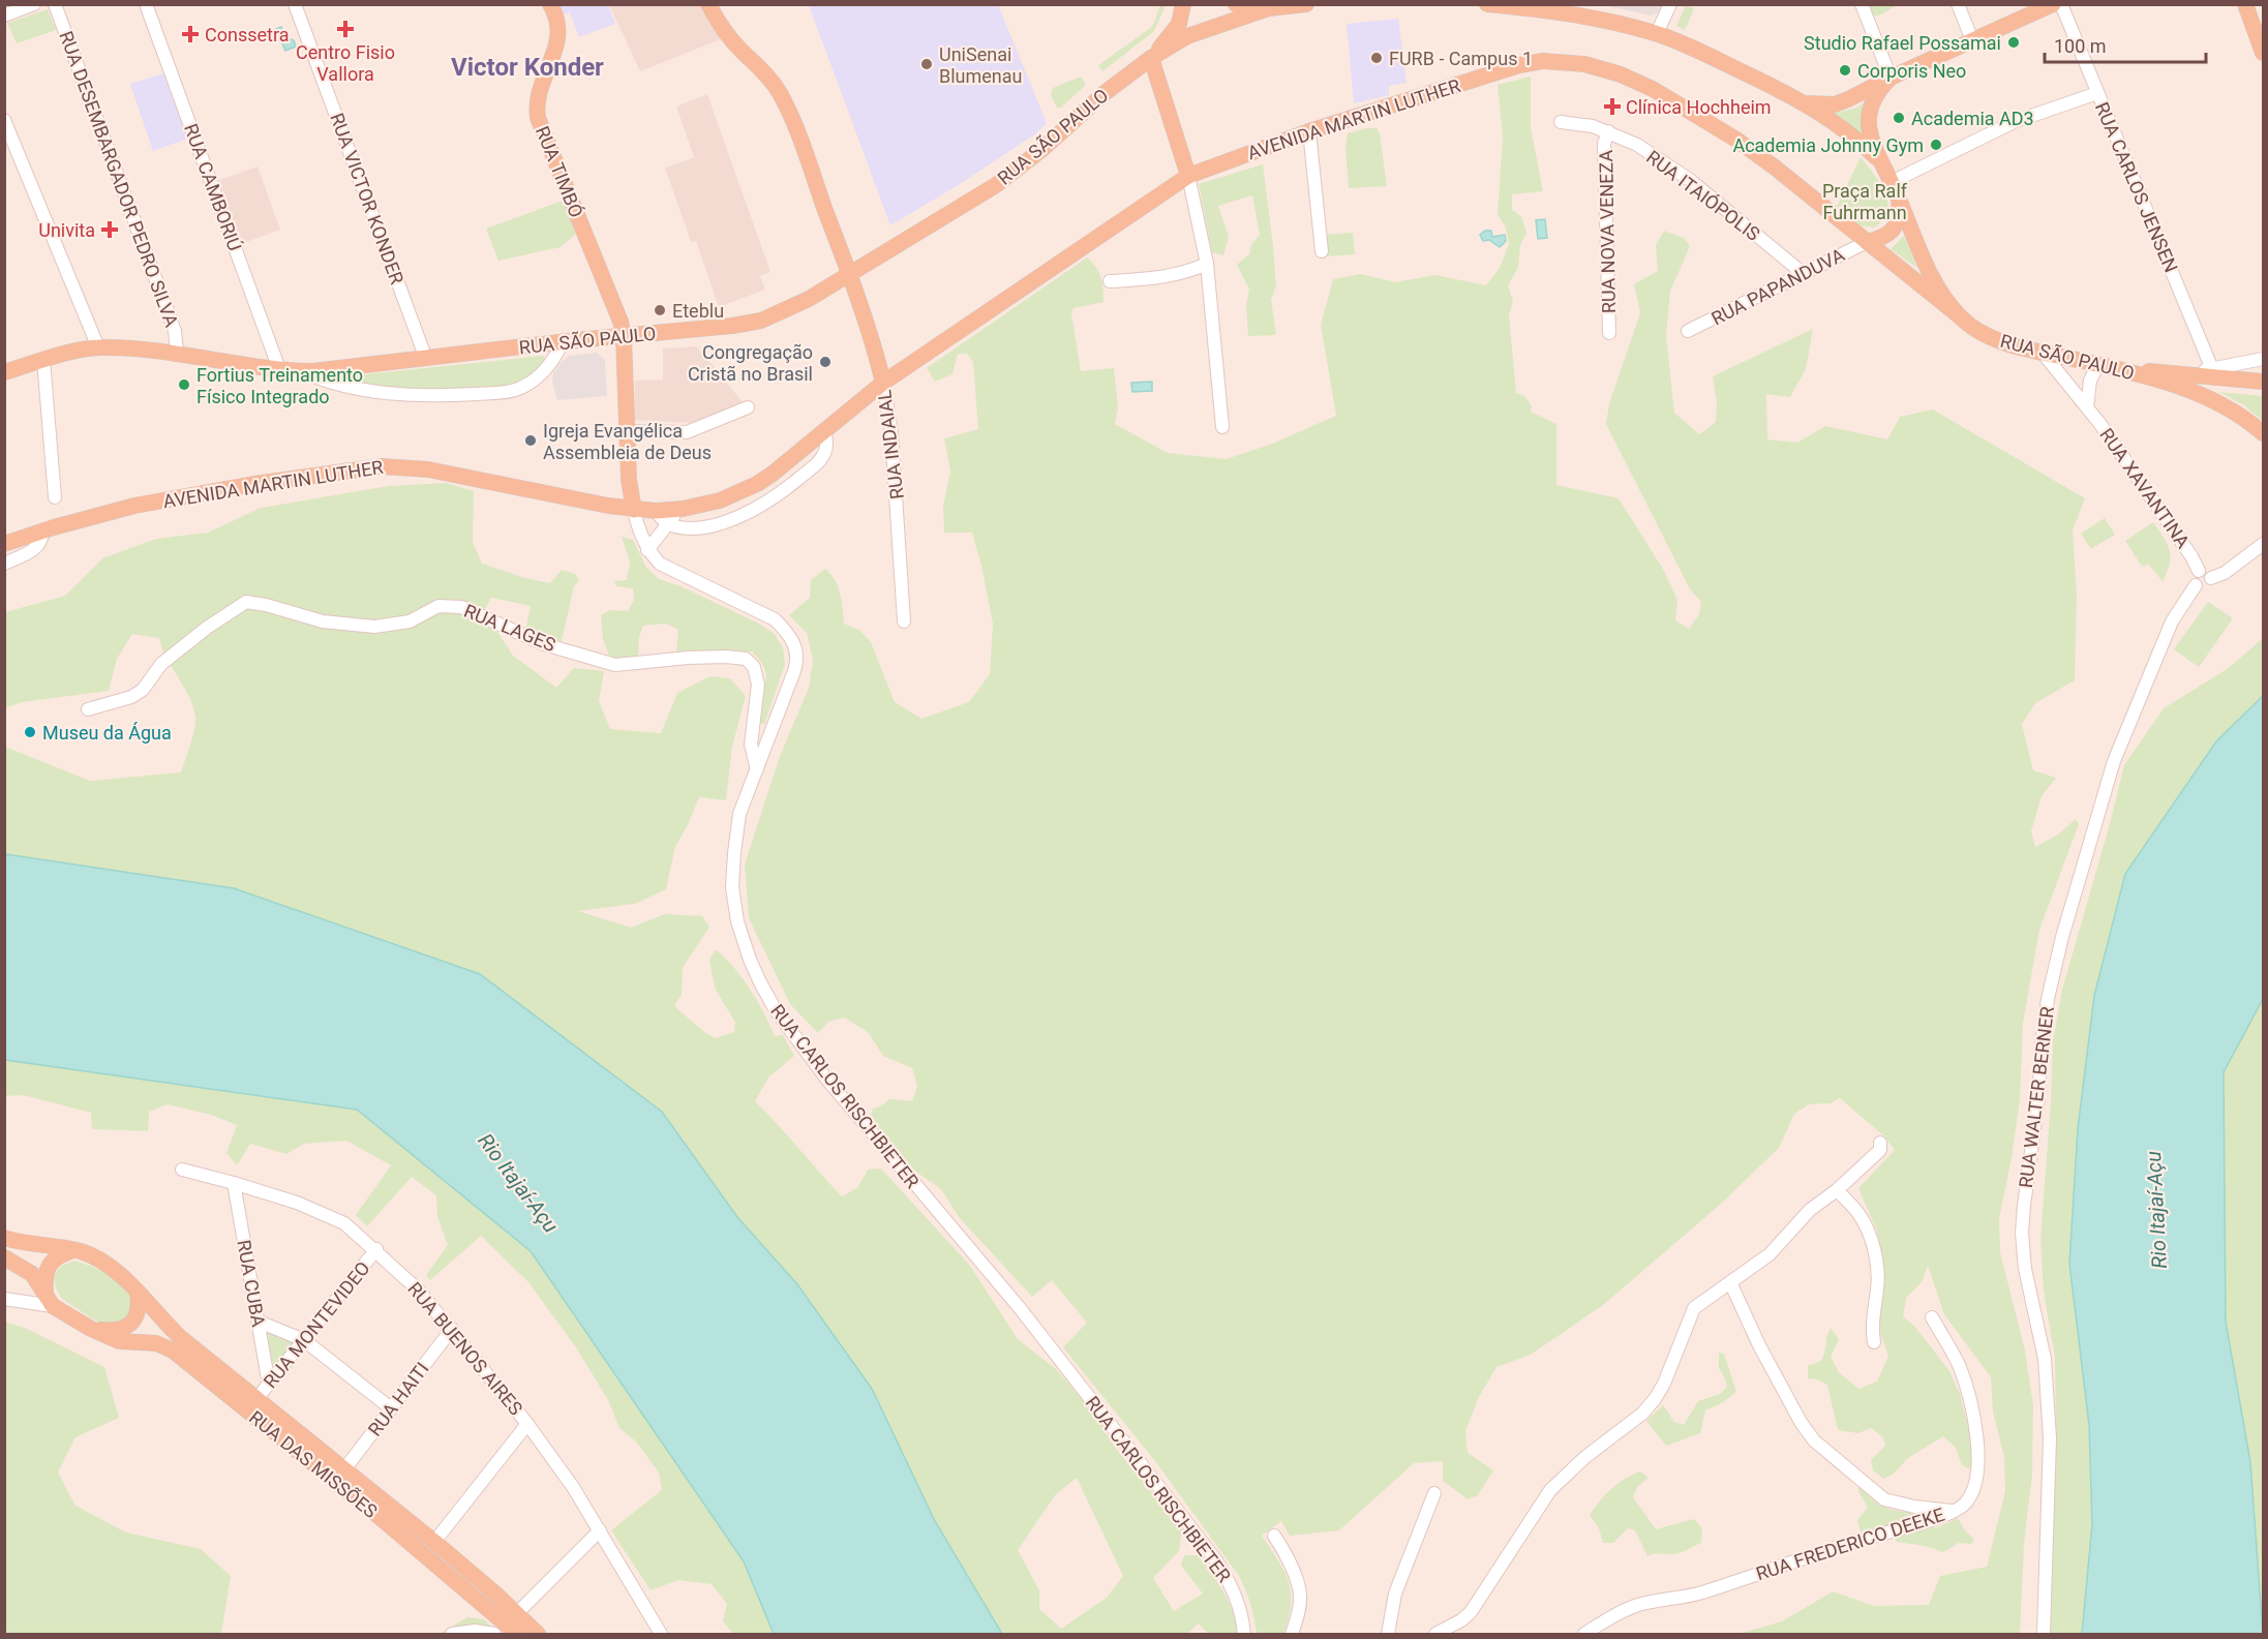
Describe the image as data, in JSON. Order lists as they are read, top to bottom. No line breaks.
{"streets":{"main road":["AVENIDA MARTIN LUTHER","RUA SÃO PAULO","RUA TIMBÓ","RUA INDAIAL","RUA CARLOS RISCHBIETER","RUA DAS MISSÕES"],"street":["RUA DESEMBARGADOR PEDRO SILVA","RUA CAMBORIÚ","RUA CARLOS JENSEN","RUA ITAIÓPOLIS","RUA VICTOR KONDER","RUA NOVA VENEZA","RUA PAPANDUVA","RUA XAVANTINA","RUA LAGES","RUA WALTER BERNER","RUA CUBA","RUA MONTEVIDEO","RUA BUENOS AIRES","RUA HAITI","RUA FREDERICO DEEKE"]},"crossings":[["AVENIDA MARTIN LUTHER","RUA SÃO PAULO"],["AVENIDA MARTIN LUTHER","RUA PAPANDUVA"],["AVENIDA MARTIN LUTHER","RUA INDAIAL"],["AVENIDA MARTIN LUTHER","RUA CARLOS RISCHBIETER"],["RUA SÃO PAULO","RUA TIMBÓ"],["RUA SÃO PAULO","RUA DESEMBARGADOR PEDRO SILVA"],["RUA SÃO PAULO","RUA CAMBORIÚ"],["RUA SÃO PAULO","RUA VICTOR KONDER"],["RUA SÃO PAULO","RUA INDAIAL"],["RUA SÃO PAULO","RUA XAVANTINA"],["RUA SÃO PAULO","RUA CARLOS RISCHBIETER"],["RUA TIMBÓ","RUA CARLOS RISCHBIETER"],["RUA ITAIÓPOLIS","RUA NOVA VENEZA"],["RUA ITAIÓPOLIS","RUA PAPANDUVA"],["RUA XAVANTINA","RUA WALTER BERNER"],["RUA LAGES","RUA CARLOS RISCHBIETER"],["RUA CUBA","RUA MONTEVIDEO"],["RUA CUBA","RUA BUENOS AIRES"],["RUA MONTEVIDEO","RUA BUENOS AIRES"],["RUA MONTEVIDEO","RUA DAS MISSÕES"],["RUA BUENOS AIRES","RUA HAITI"],["RUA HAITI","RUA DAS MISSÕES"]],"districts":["Victor Konder"],"water":["Rio Itajaí-Açu"],"parks":["Praça Ralf Fuhrmann"],"places":{"health":["Centro Fisio Vallora","Conssetra","Clínica Hochheim","Univita"],"other":["Studio Rafael Possamai","FURB - Campus 1","UniSenai Blumenau","Corporis Neo","Academia AD3","Academia Johnny Gym","Eteblu","Congregação Cristã no Brasil","Fortius Treinamento Físico Integrado","Igreja Evangélica Assembleia de Deus","Museu da Água"]},"scale_bar":"100 m"}
